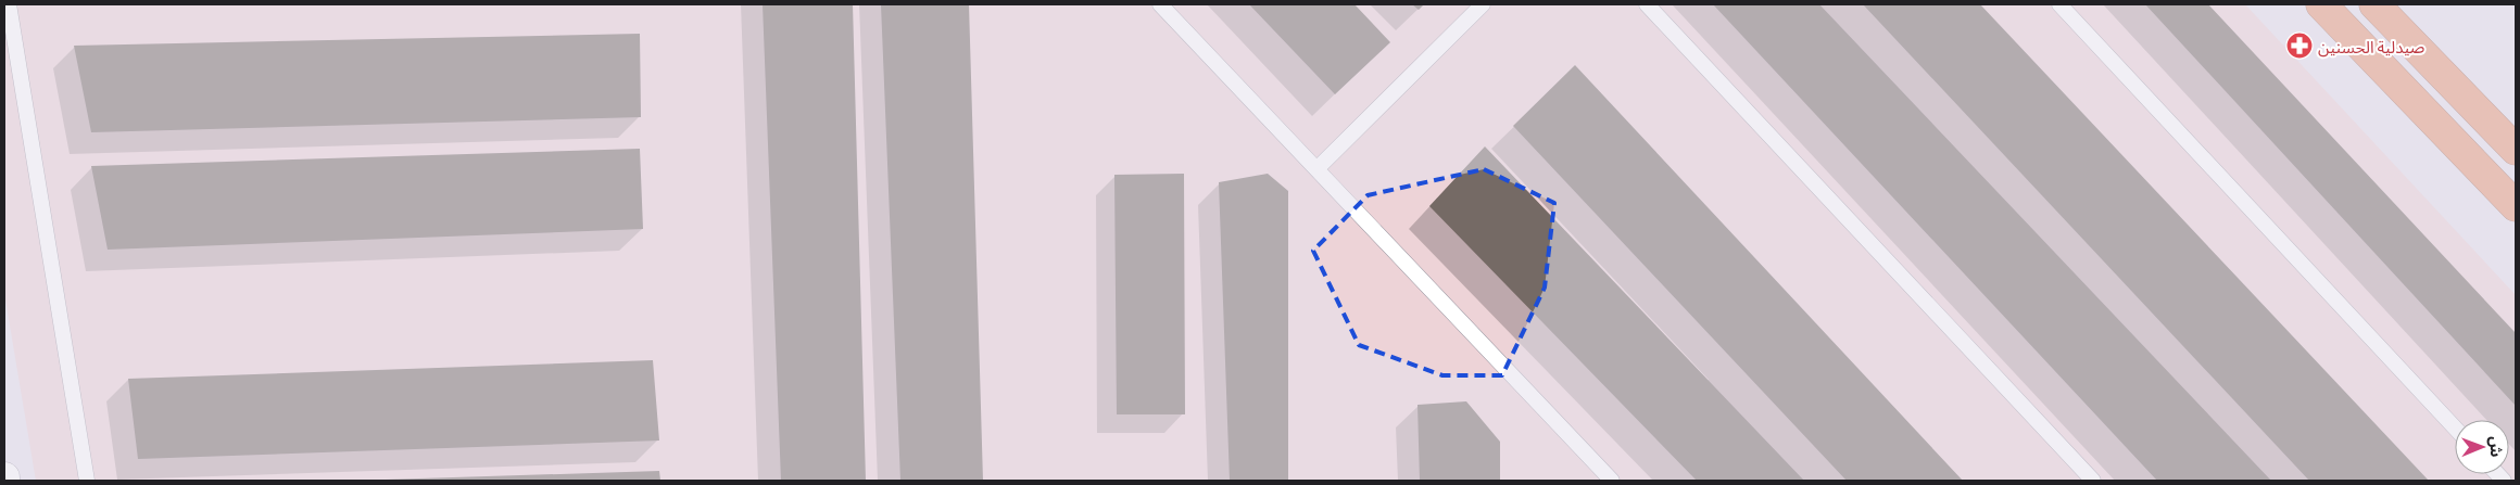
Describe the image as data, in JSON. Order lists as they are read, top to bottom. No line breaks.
{"places":{"pharmacy":["صيدلية الحسنين"]},"north":"right"}
